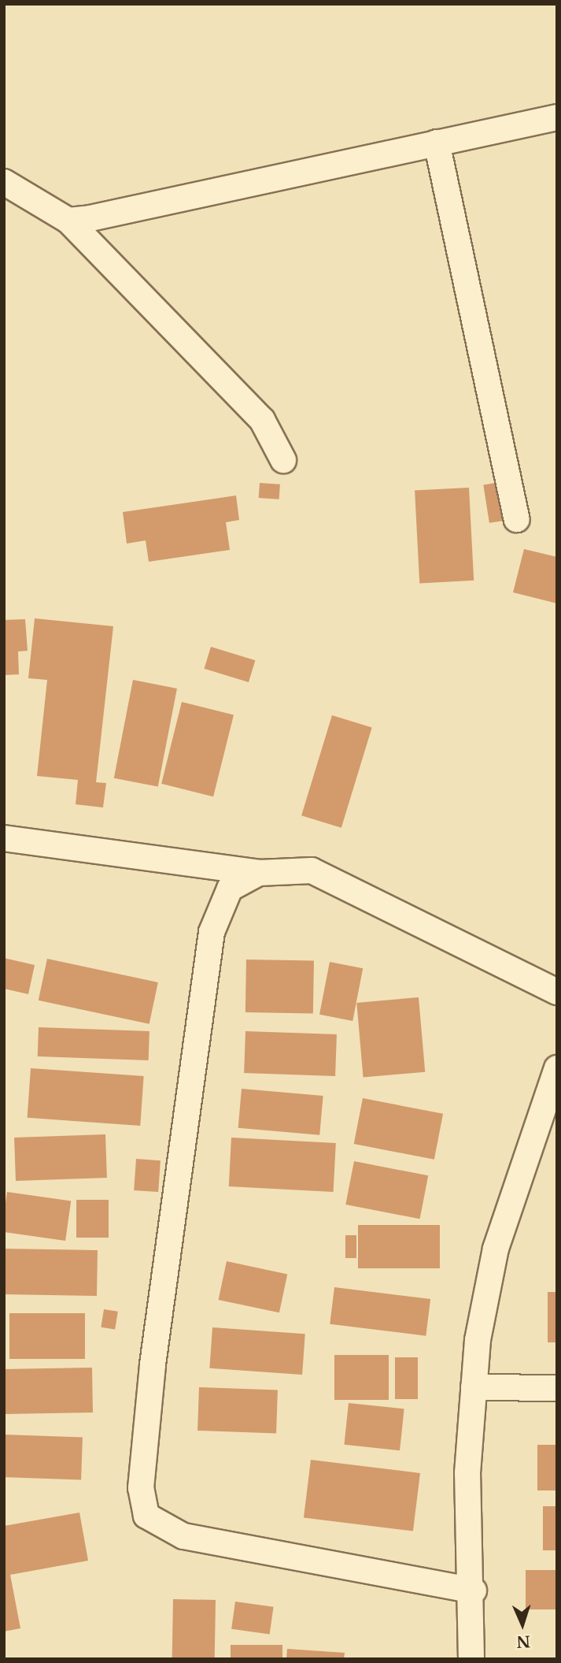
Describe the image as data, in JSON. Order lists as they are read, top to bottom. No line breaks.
{"north":"bottom"}
